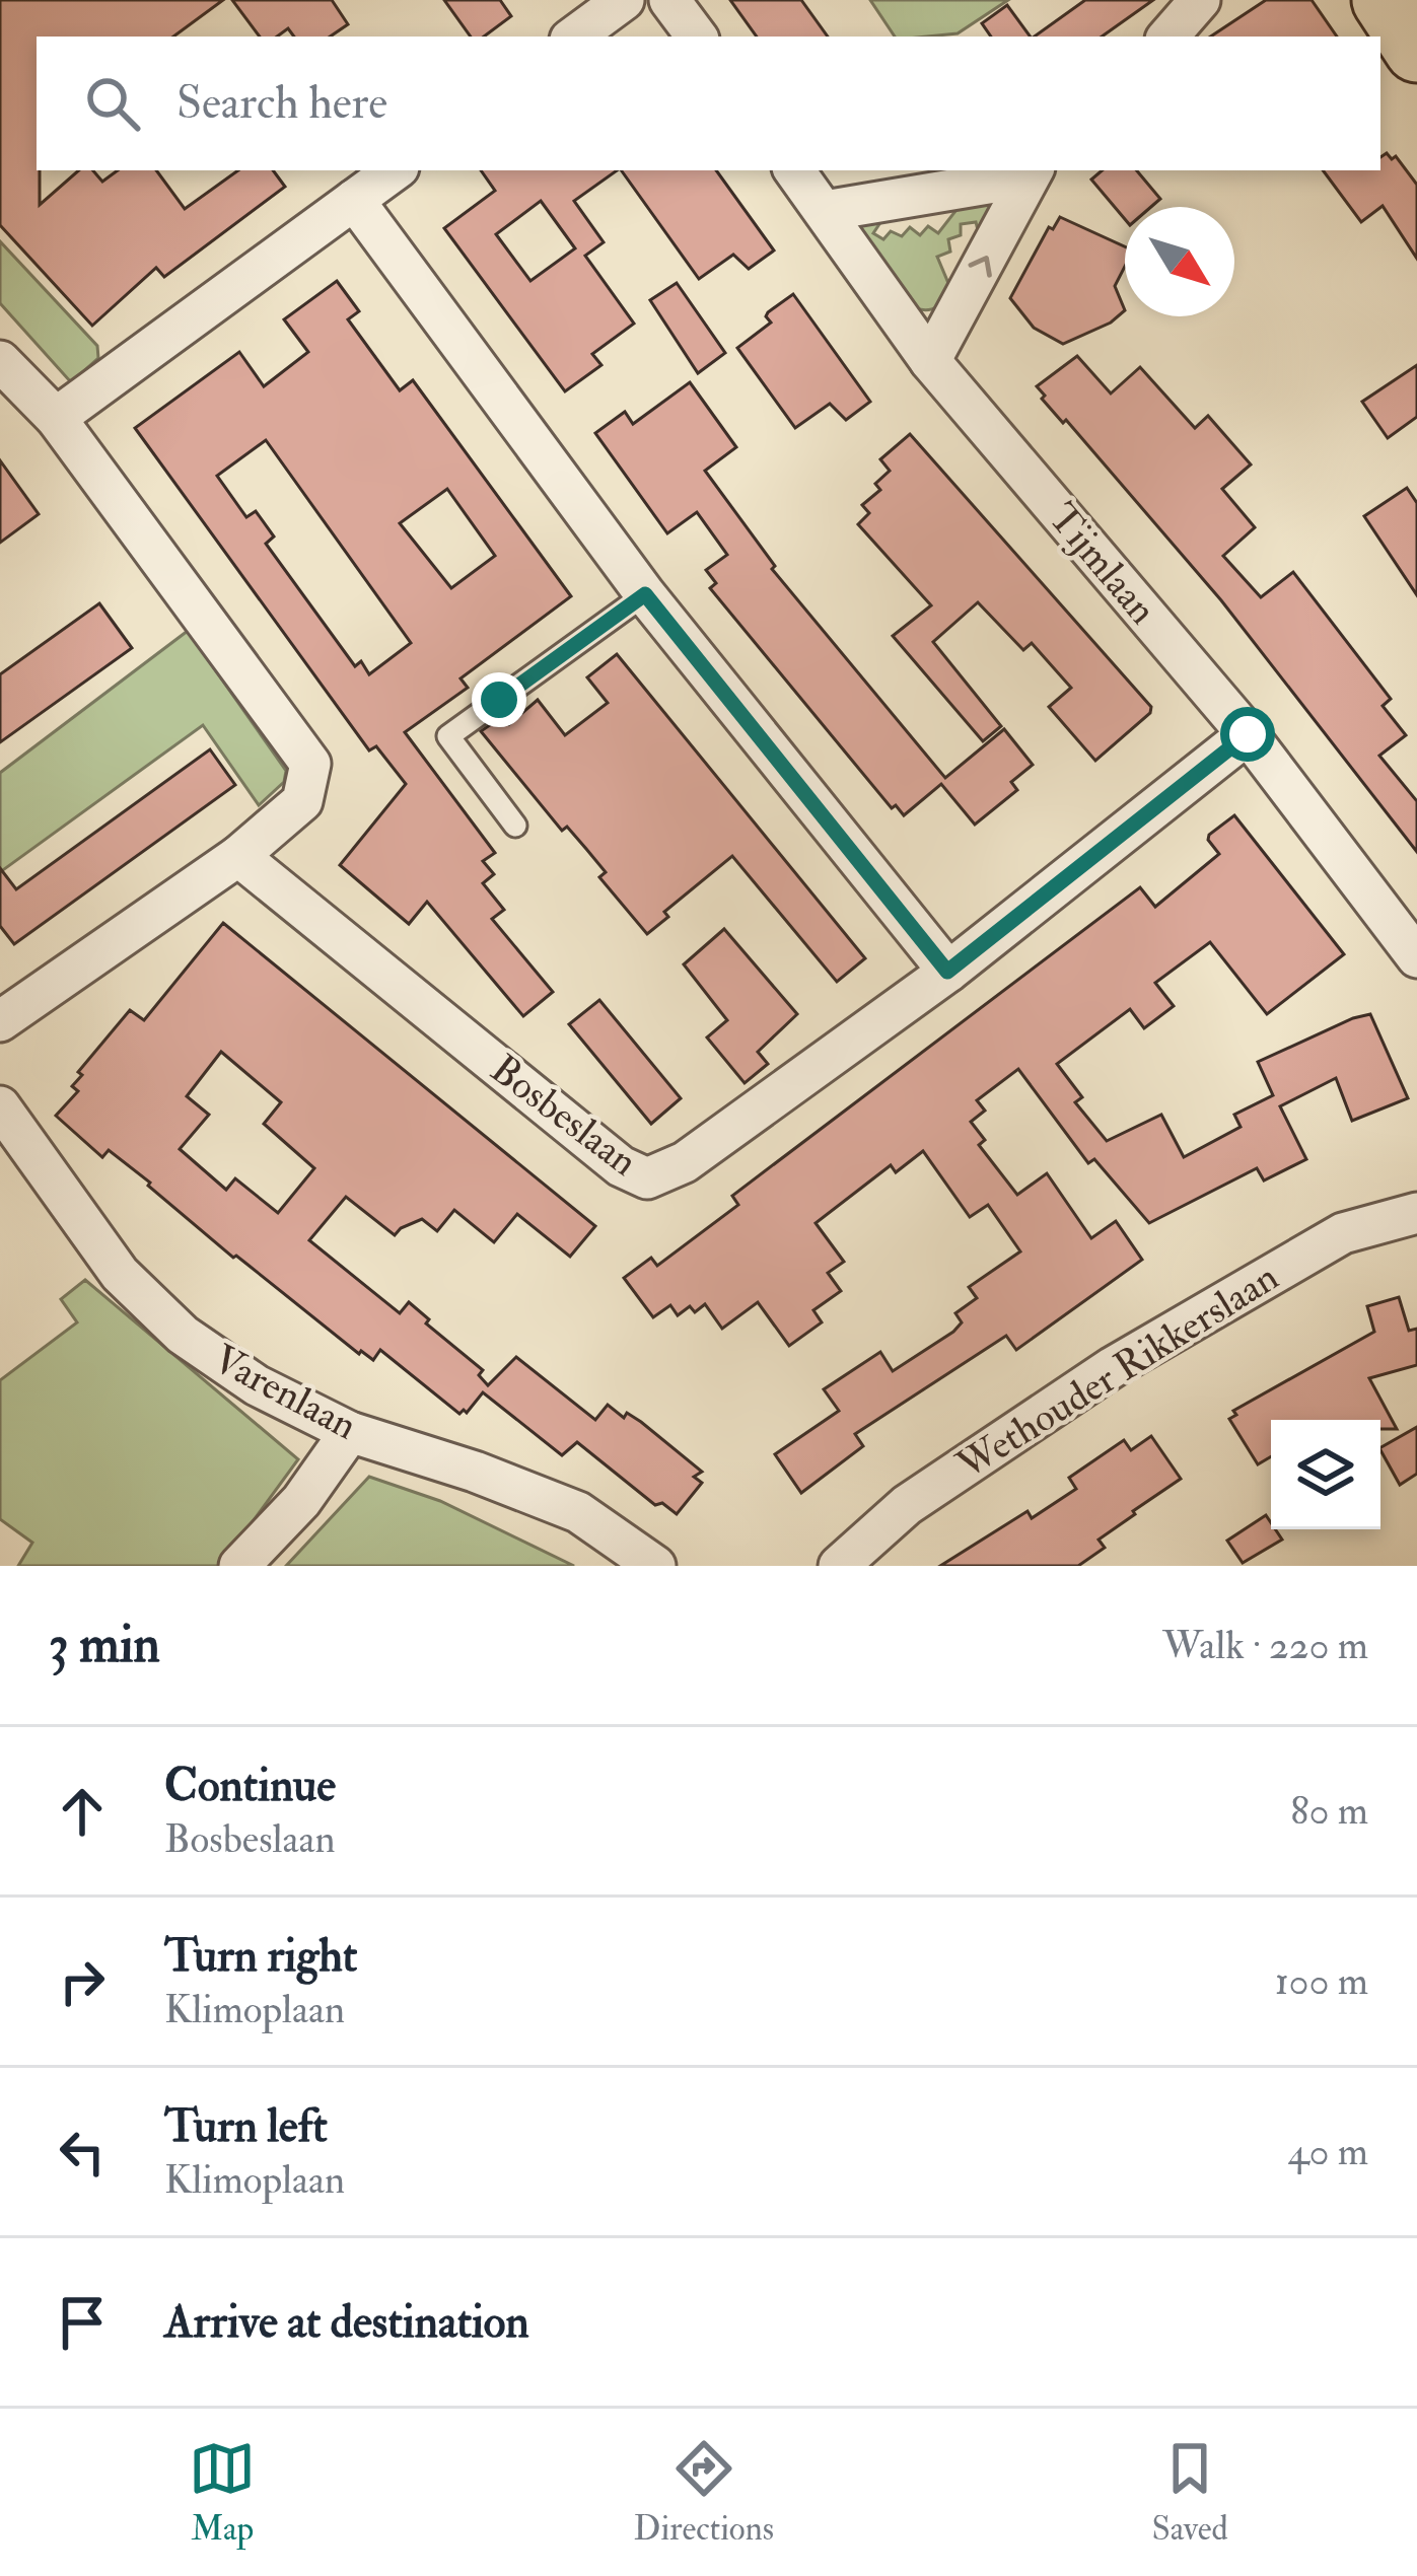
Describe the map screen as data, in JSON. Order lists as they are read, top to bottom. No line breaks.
{"streets":{"street":["Tijmlaan","Bosbeslaan","Wethouder Rikkerslaan","Varenlaan"]},"crossings":[["Tijmlaan","Bosbeslaan"]],"north":"bottom right","page":{"search":"Search here","heading":["3 min","Walk · 220 m"],"list":[["Continue","Bosbeslaan","80 m"],["Turn right","Klimoplaan","100 m"],["Turn left","Klimoplaan","40 m"],"Arrive at destination"],"nav":["Map","Directions","Saved"]}}
